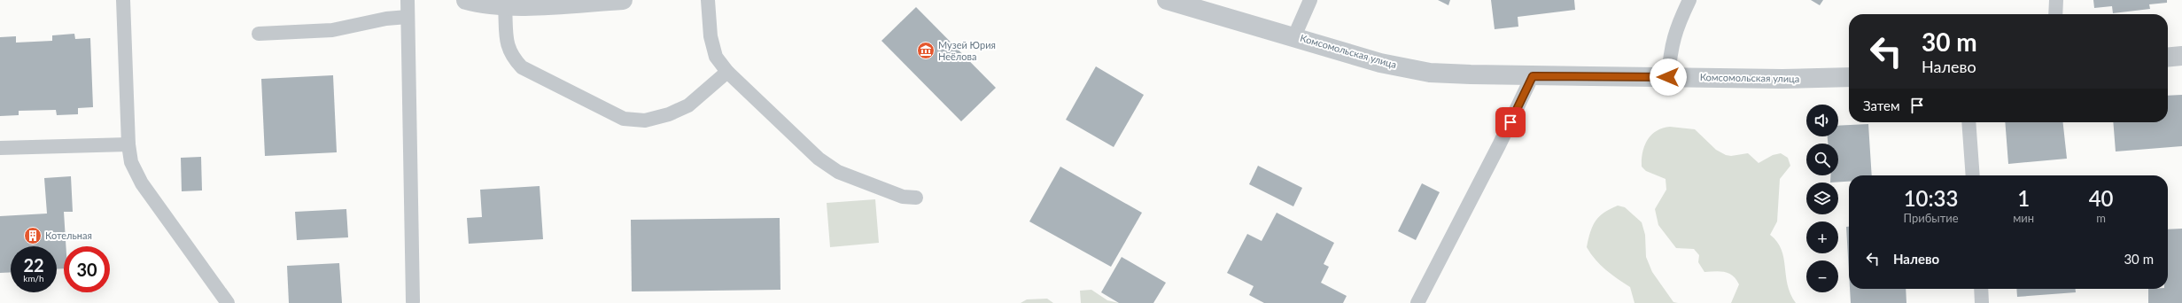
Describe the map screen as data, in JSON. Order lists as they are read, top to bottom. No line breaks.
{"streets":{"street":["Комсомольская улица"]},"places":{"museum":["Музей Юрия Неёлова"],"building":["Котельная"]},"page":{"turn":["30 m","Налево"],"then":"Затем","map_buttons":["+","−"],"eta":["10:33","Прибытие","1","мин","40","m"],"list":[{"name":"Налево","value":"30 m"}],"speed":"22 km/h","limit":"30"}}
